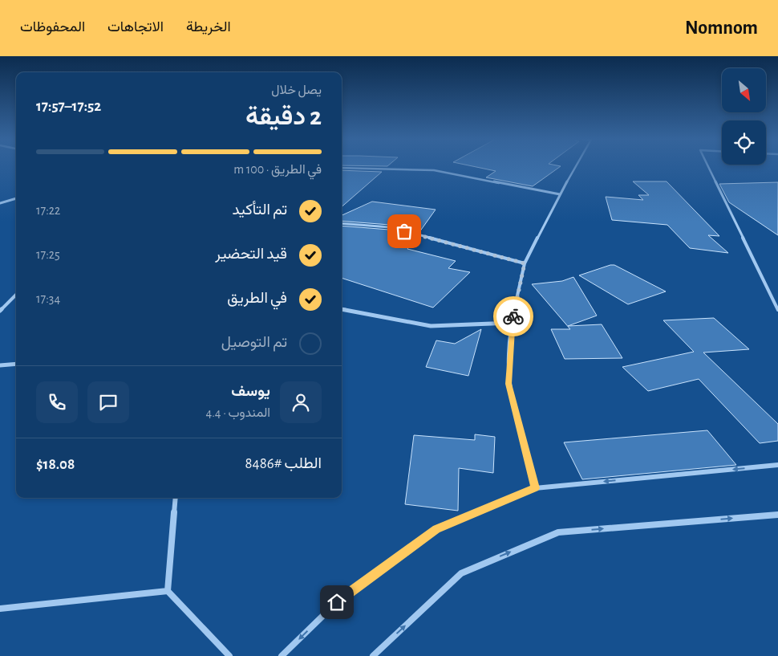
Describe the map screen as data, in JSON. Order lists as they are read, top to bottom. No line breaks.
{"north":"bottom right","page":{"header":"Nomnom","nav":["الخريطة","الاتجاهات","المحفوظات"],"heading":["2 دقيقة","يصل خلال","17:52–17:57"],"panel":["يوسف","المندوب · 4.4","الطلب #8486","$18.08"],"bar":"في الطريق · 100 m","list":[["تم التأكيد","17:22"],["قيد التحضير","17:25"],["في الطريق","17:34"],"تم التوصيل"]}}
